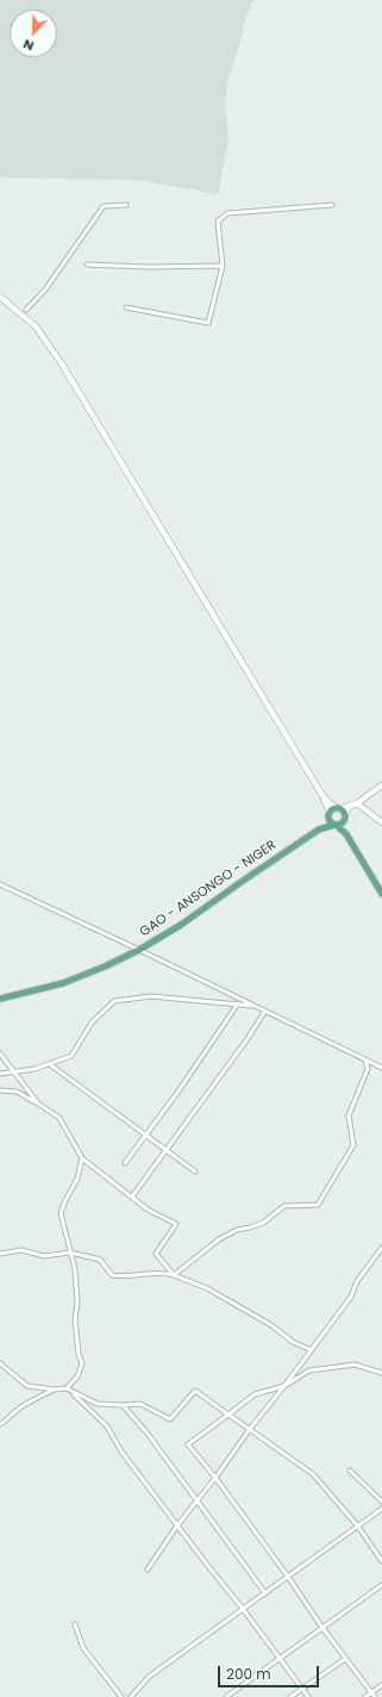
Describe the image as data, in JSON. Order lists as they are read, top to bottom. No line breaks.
{"streets":{"main road":["GAO - ANSONGO - NIGER"]},"scale_bar":"200 m","north":"bottom left"}
